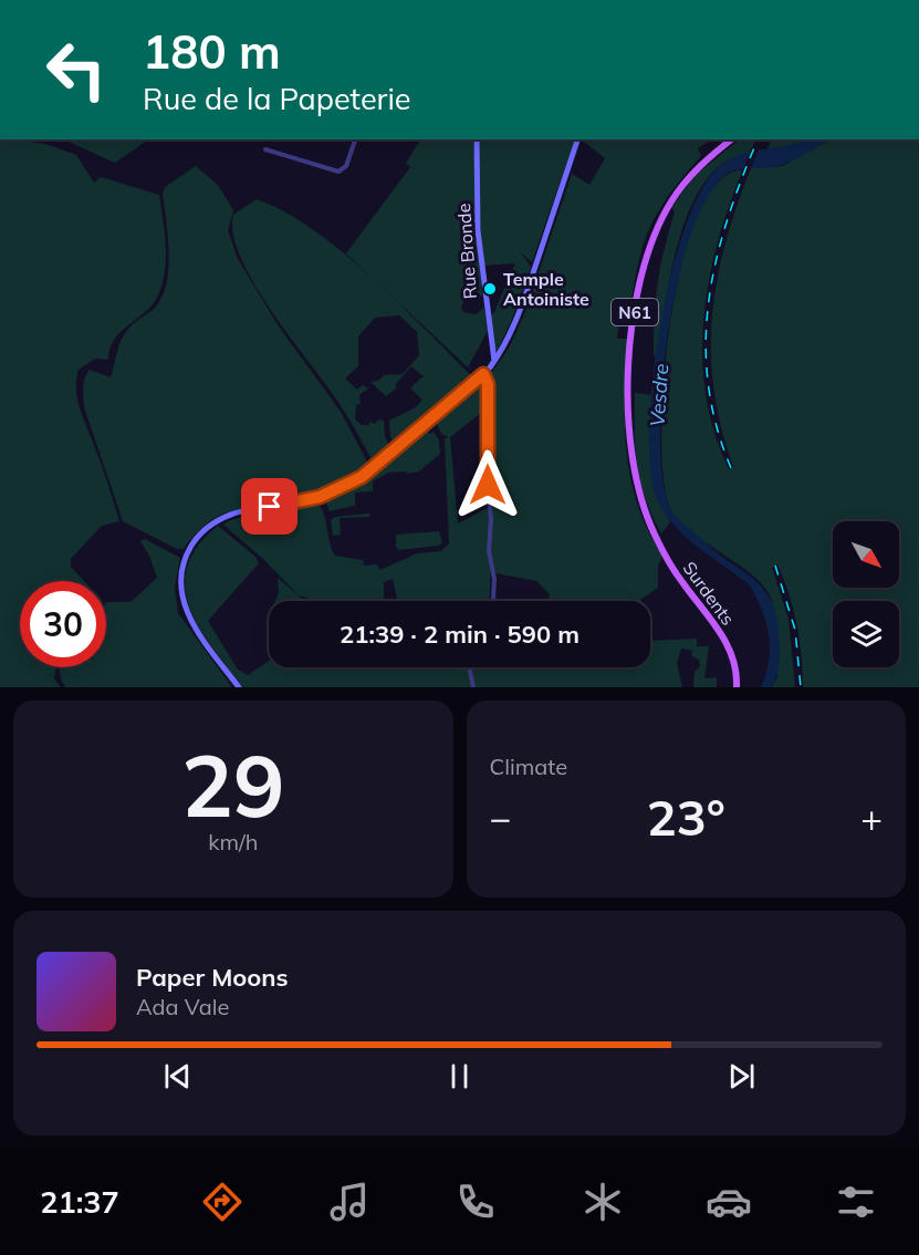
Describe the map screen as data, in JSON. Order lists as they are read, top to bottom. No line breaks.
{"streets":{"main road":["Rue Bronde","N61","Surdents"]},"water":["Vesdre"],"places":["Temple Antoiniste"],"north":"bottom right","page":{"turn":["180 m","Rue de la Papeterie"],"limit":"30","trip":"21:39 · 2 min · 590 m","tile":[["29","km/h"],"Climate"],"heat":["−","23°","+"],"song":["Paper Moons","Ada Vale"],"tabs":"21:37"}}
